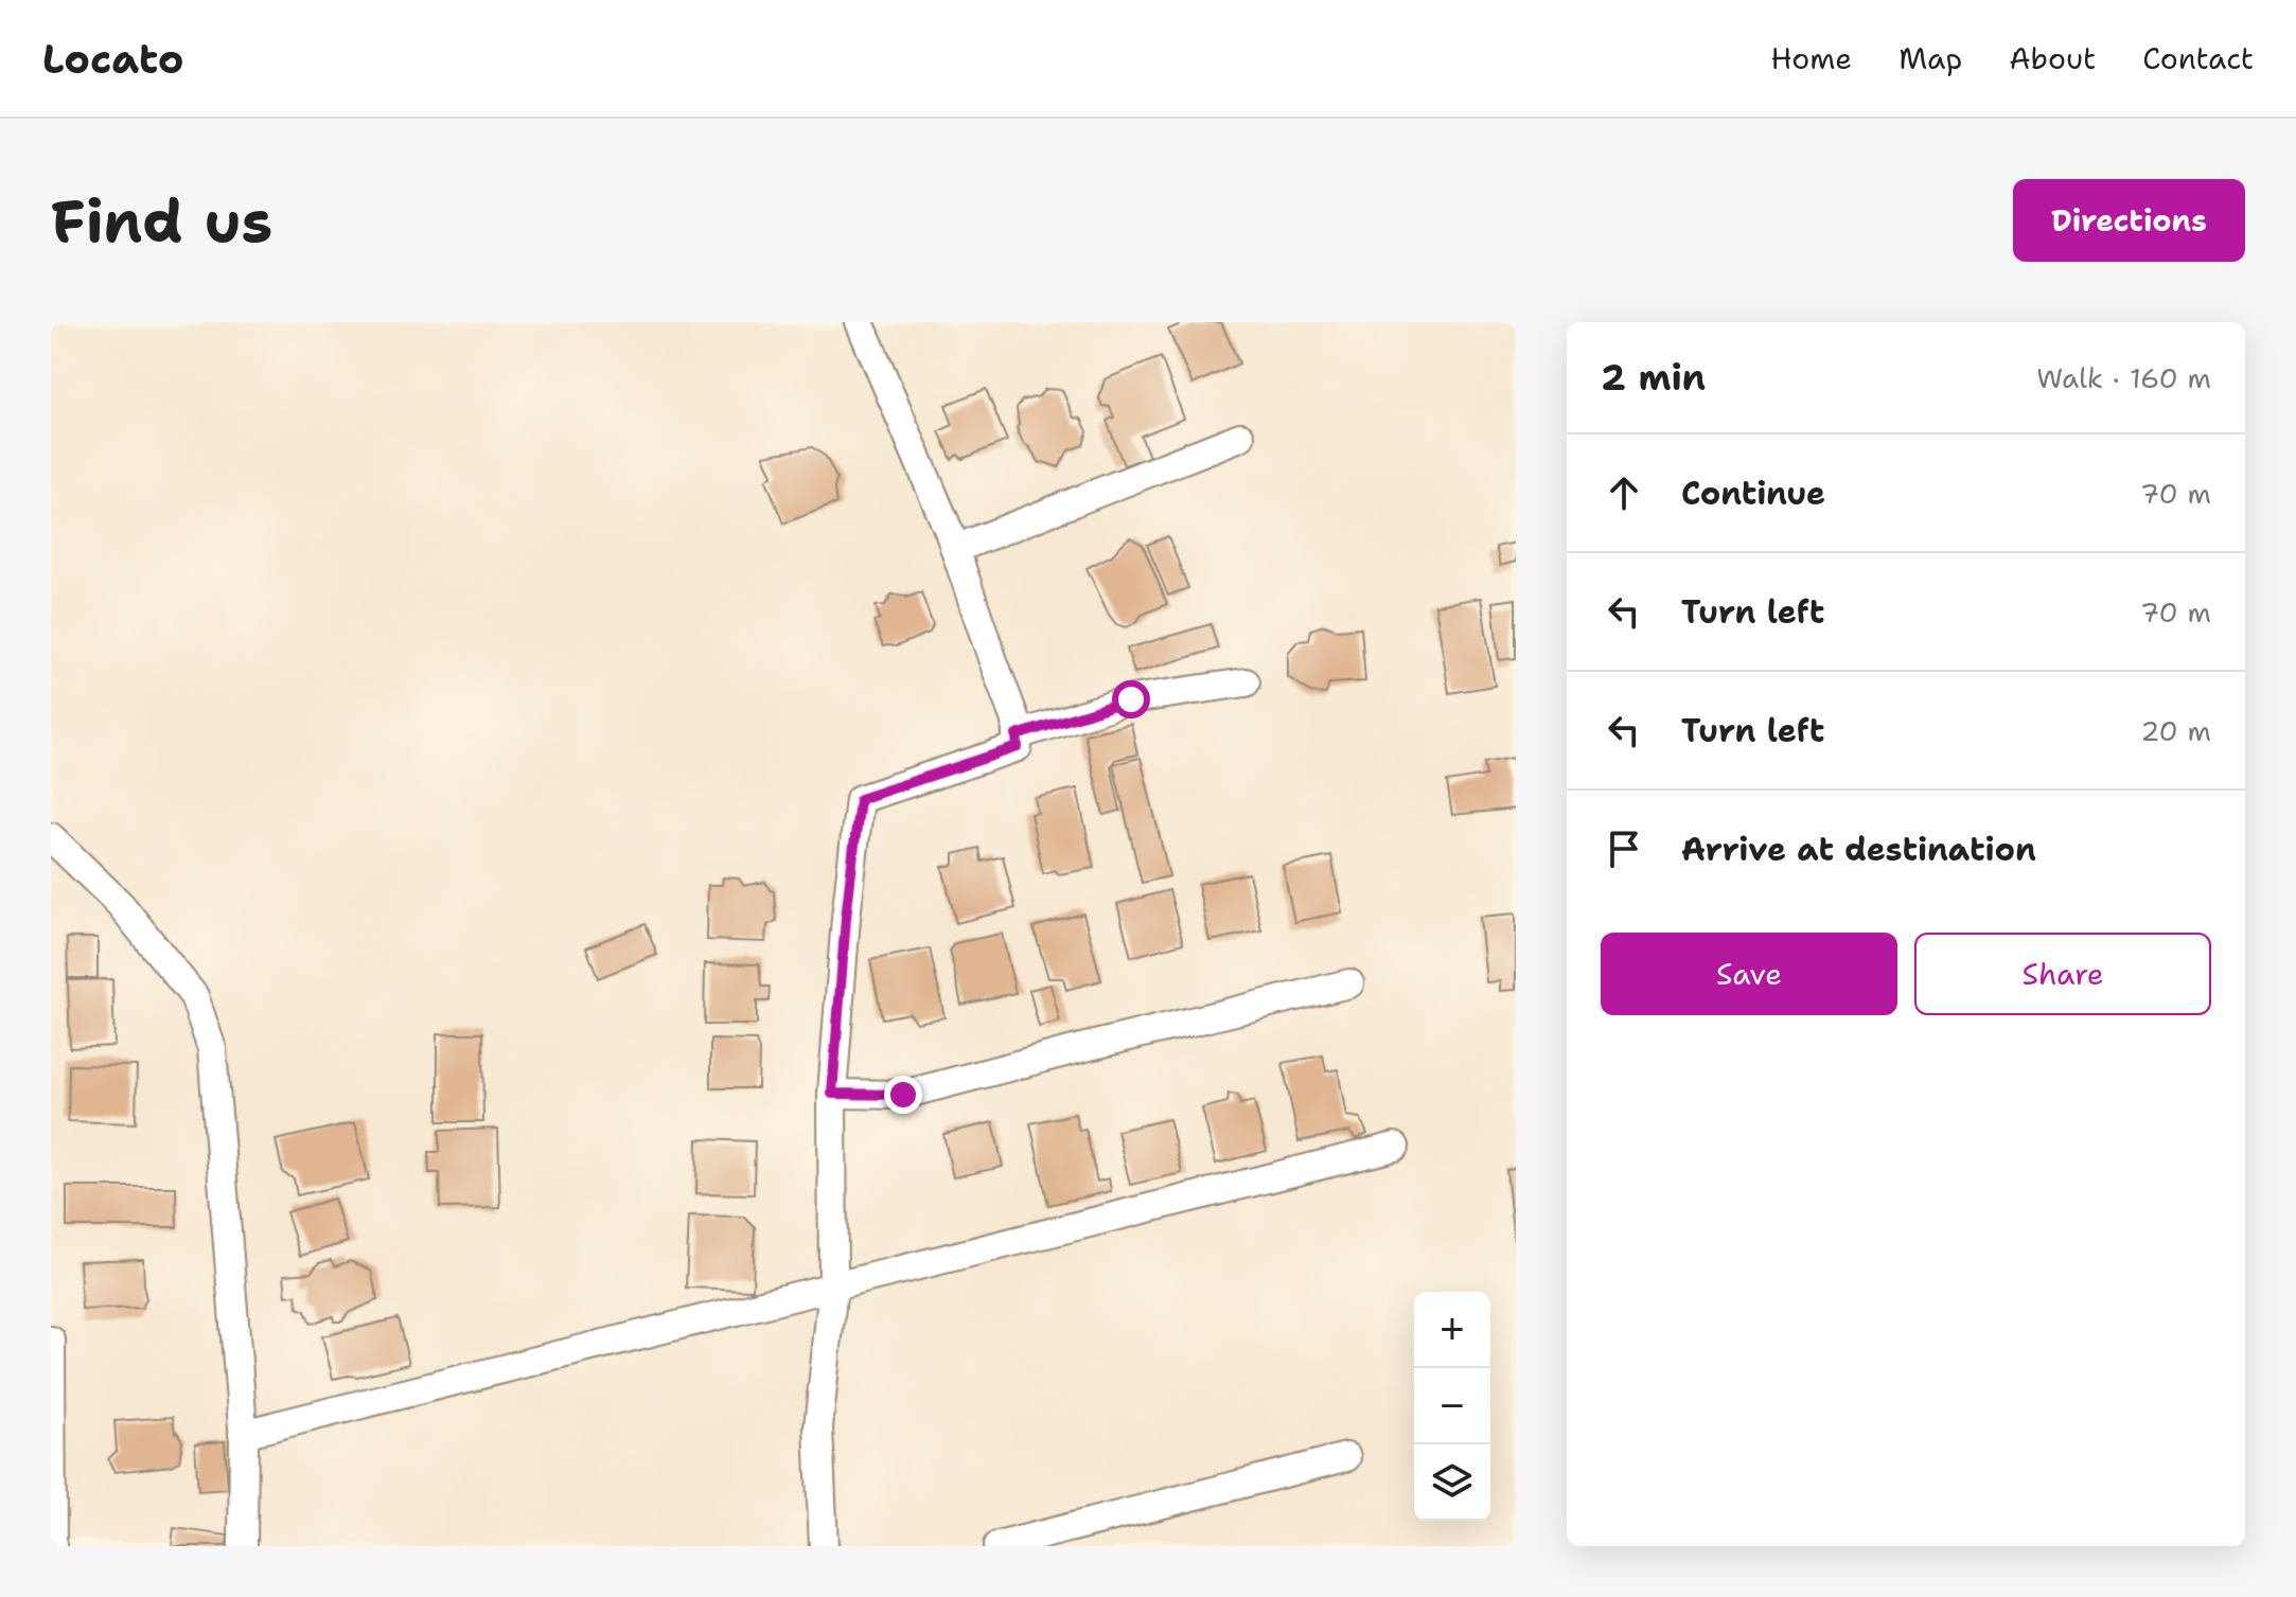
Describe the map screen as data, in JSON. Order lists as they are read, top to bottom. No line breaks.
{"page":{"header":"Locato","nav":["Home","Map","About","Contact"],"buttons":["Directions",["Save","Share"]],"title":"Find us","heading":["2 min","Walk · 160 m"],"list":[["Continue","70 m"],["Turn left","70 m"],["Turn left","20 m"],"Arrive at destination"],"map_buttons":["+","−"]}}
